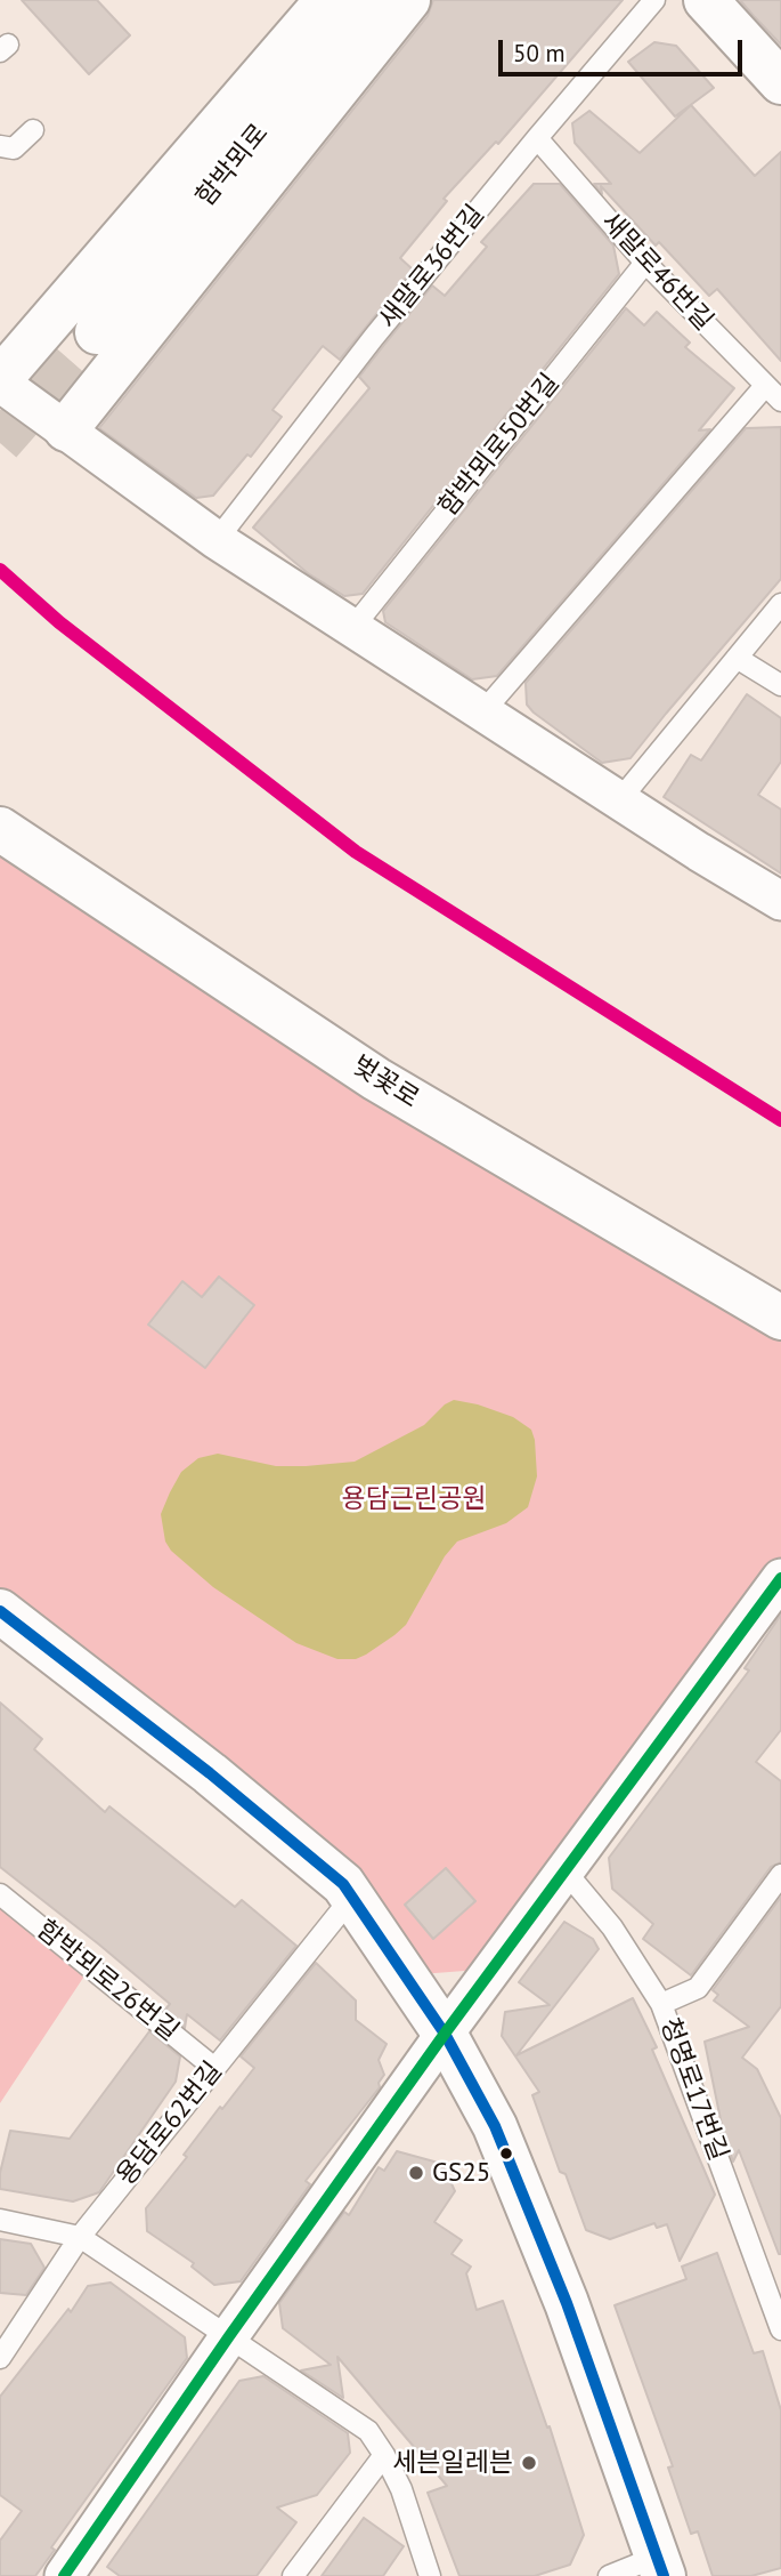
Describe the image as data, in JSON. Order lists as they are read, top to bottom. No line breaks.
{"streets":{"street":["함박뫼로","벚꽃로"],"lane":["새말로36번길","새말로46번길","함박뫼로50번길","함박뫼로26번길","청명로17번길","용담로62번길"]},"crossings":[["새말로36번길","새말로46번길"],["새말로46번길","함박뫼로50번길"],["함박뫼로26번길","용담로62번길"]],"parks":["용담근린공원"],"places":["GS25","세븐일레븐"],"scale_bar":"50 m"}
